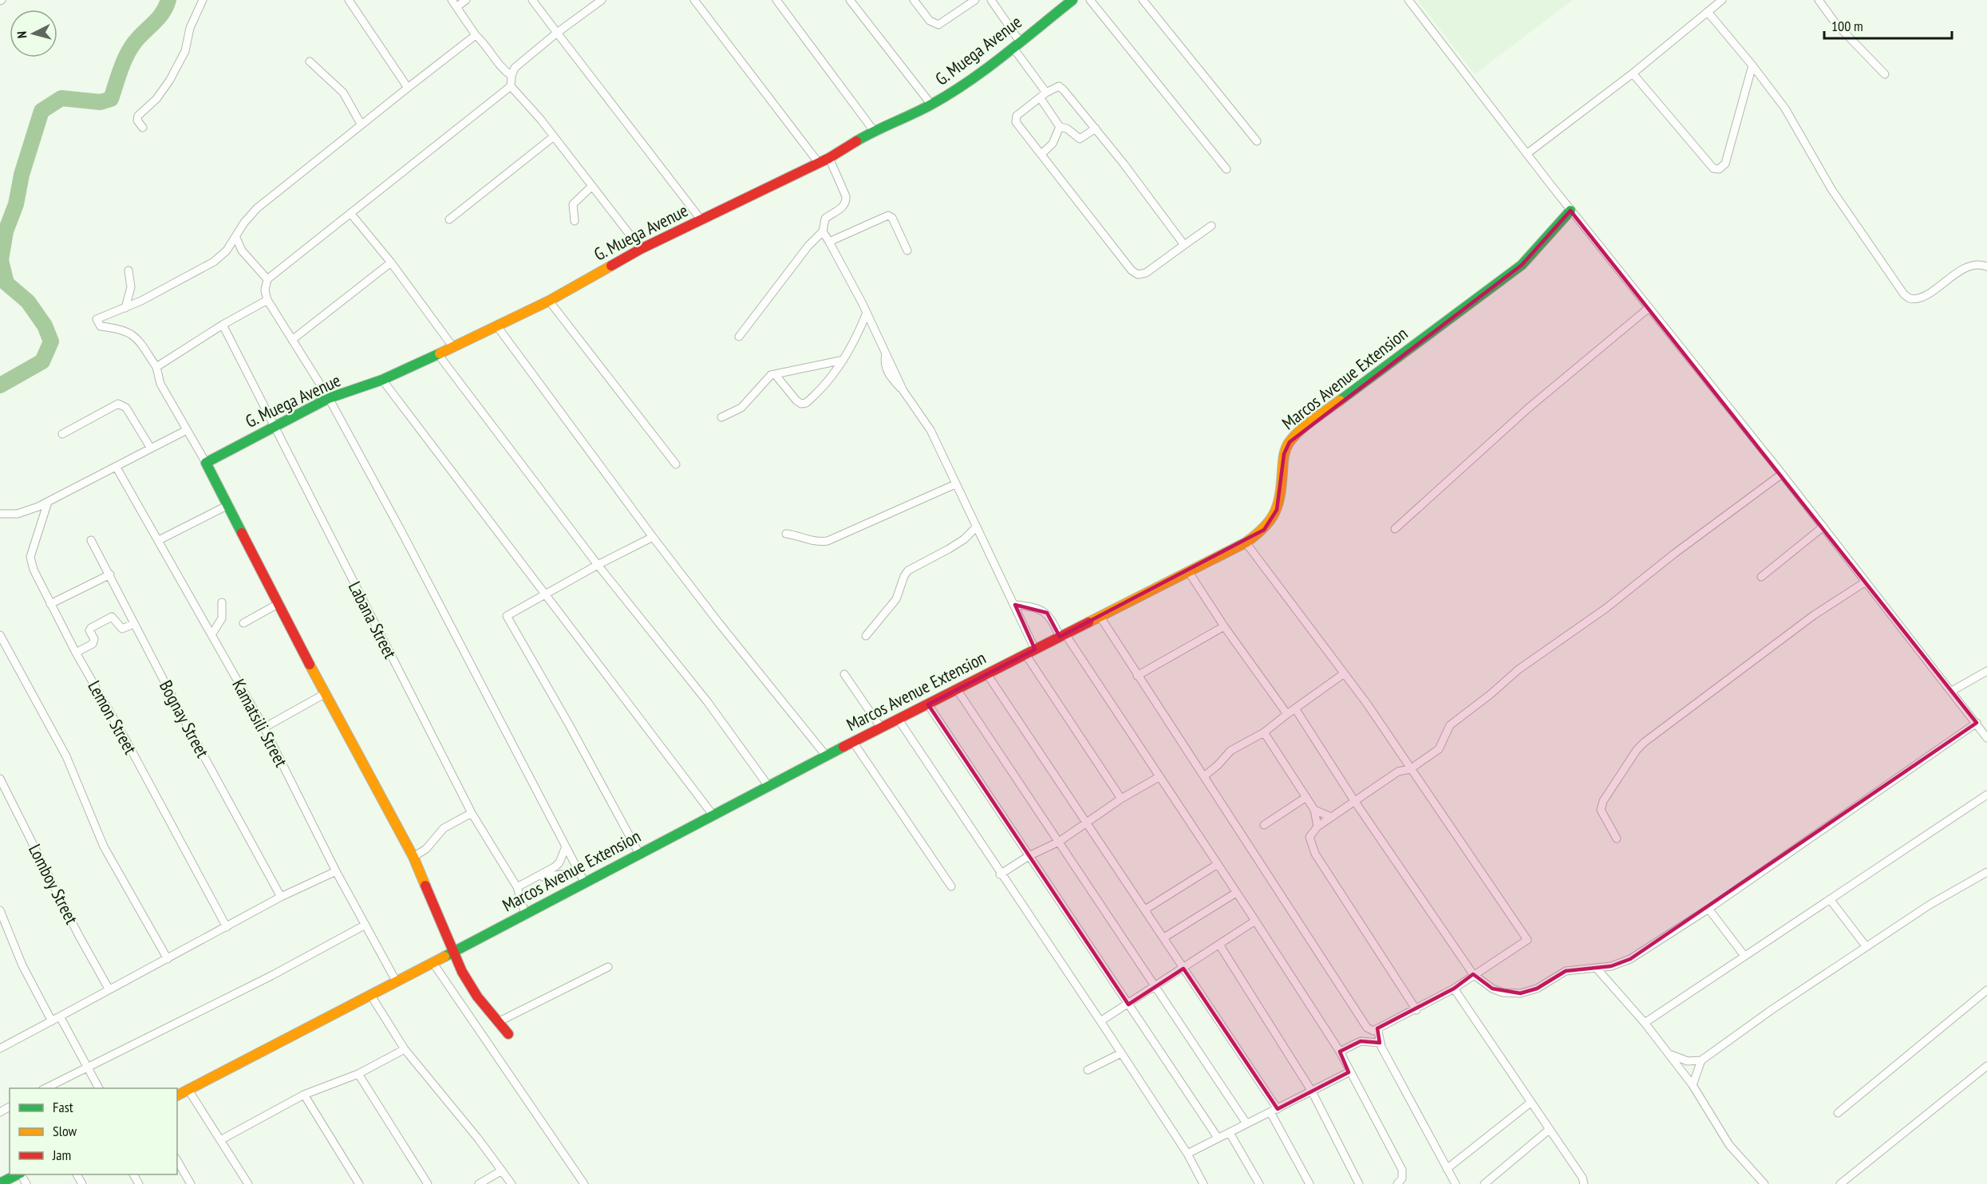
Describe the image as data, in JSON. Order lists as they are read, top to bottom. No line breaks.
{"streets":{"street":["G. Muega Avenue","Marcos Avenue Extension","Labana Street","Lemon Street","Bognay Street","Kamatsili Street","Lomboy Street"]},"crossings":[["G. Muega Avenue","Labana Street"],["Marcos Avenue Extension","Labana Street"],["Marcos Avenue Extension","Kamatsili Street"]],"legend":["Fast","Slow","Jam"],"scale_bar":"100 m","north":"left"}
